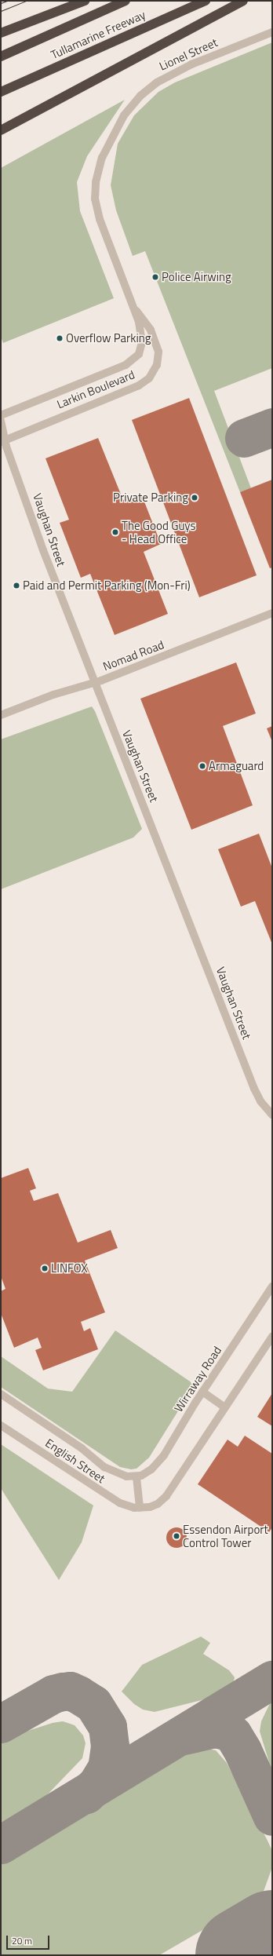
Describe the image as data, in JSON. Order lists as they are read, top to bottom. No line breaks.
{"streets":{"highway":["Tullamarine Freeway"],"street":["Lionel Street","Larkin Boulevard","Vaughan Street","Nomad Road","Wirraway Road","English Street"]},"crossings":[["Lionel Street","Larkin Boulevard"],["Larkin Boulevard","Vaughan Street"],["Vaughan Street","Nomad Road"],["Wirraway Road","English Street"]],"places":["Police Airwing","Overflow Parking","Private Parking","The Good Guys - Head Office","Paid and Permit Parking (Mon-Fri)","Armaguard","LINFOX","Essendon Airport Control Tower"],"scale_bar":"20 m"}
